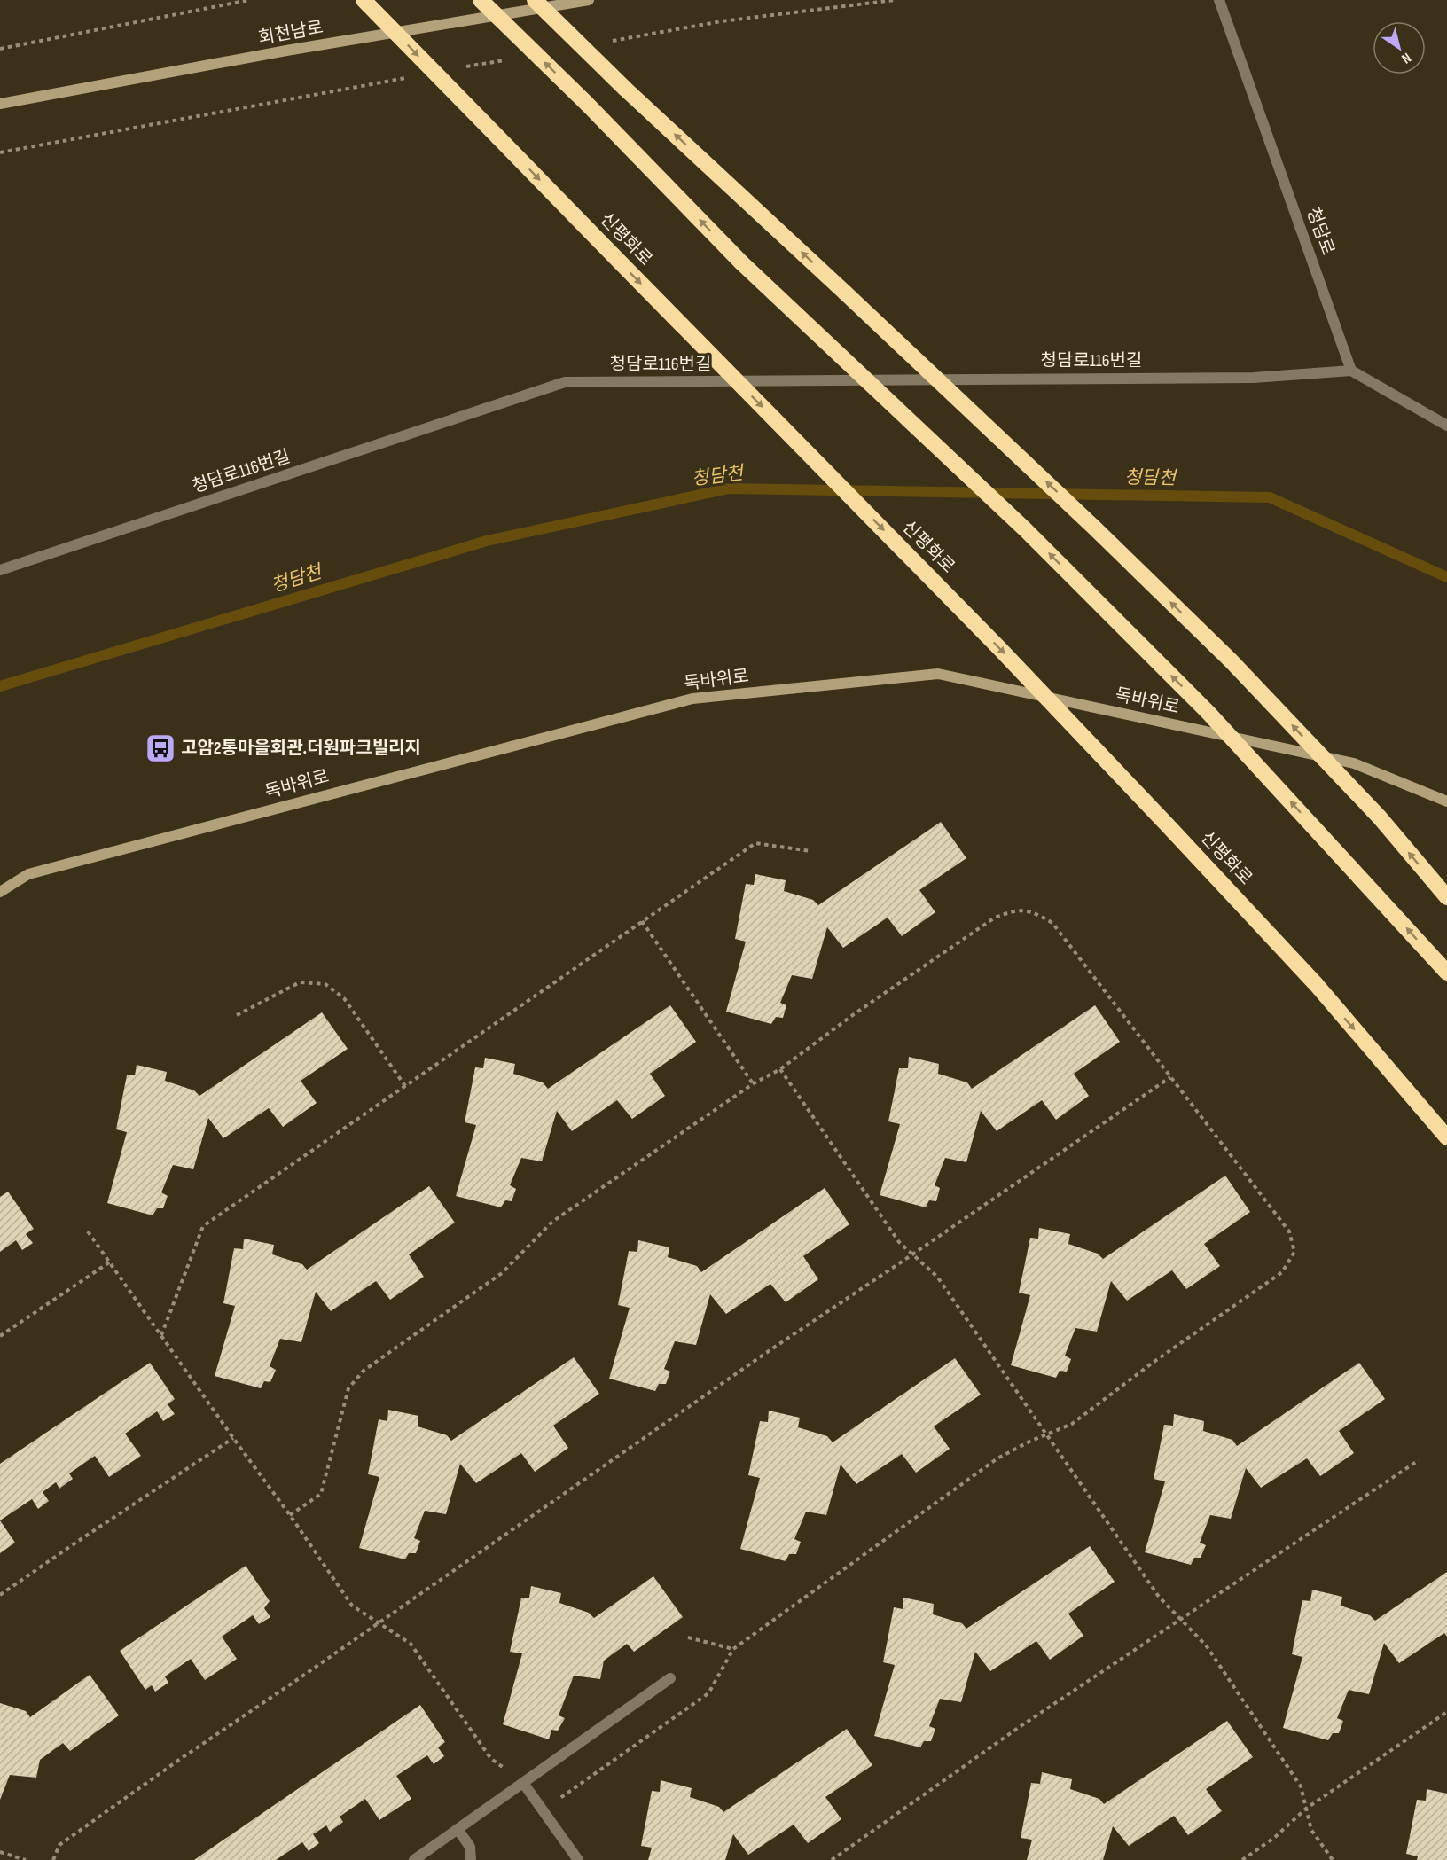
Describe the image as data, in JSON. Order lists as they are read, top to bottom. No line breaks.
{"streets":{"highway":["신평화로"],"main road":["회천남로","독바위로"],"street":["청담로","청담로116번길"]},"crossings":[["청담로","청담로116번길"]],"water":["청담천"],"places":{"bus stop":["고암2통마을회관.더원파크빌리지"]},"north":"bottom right"}
